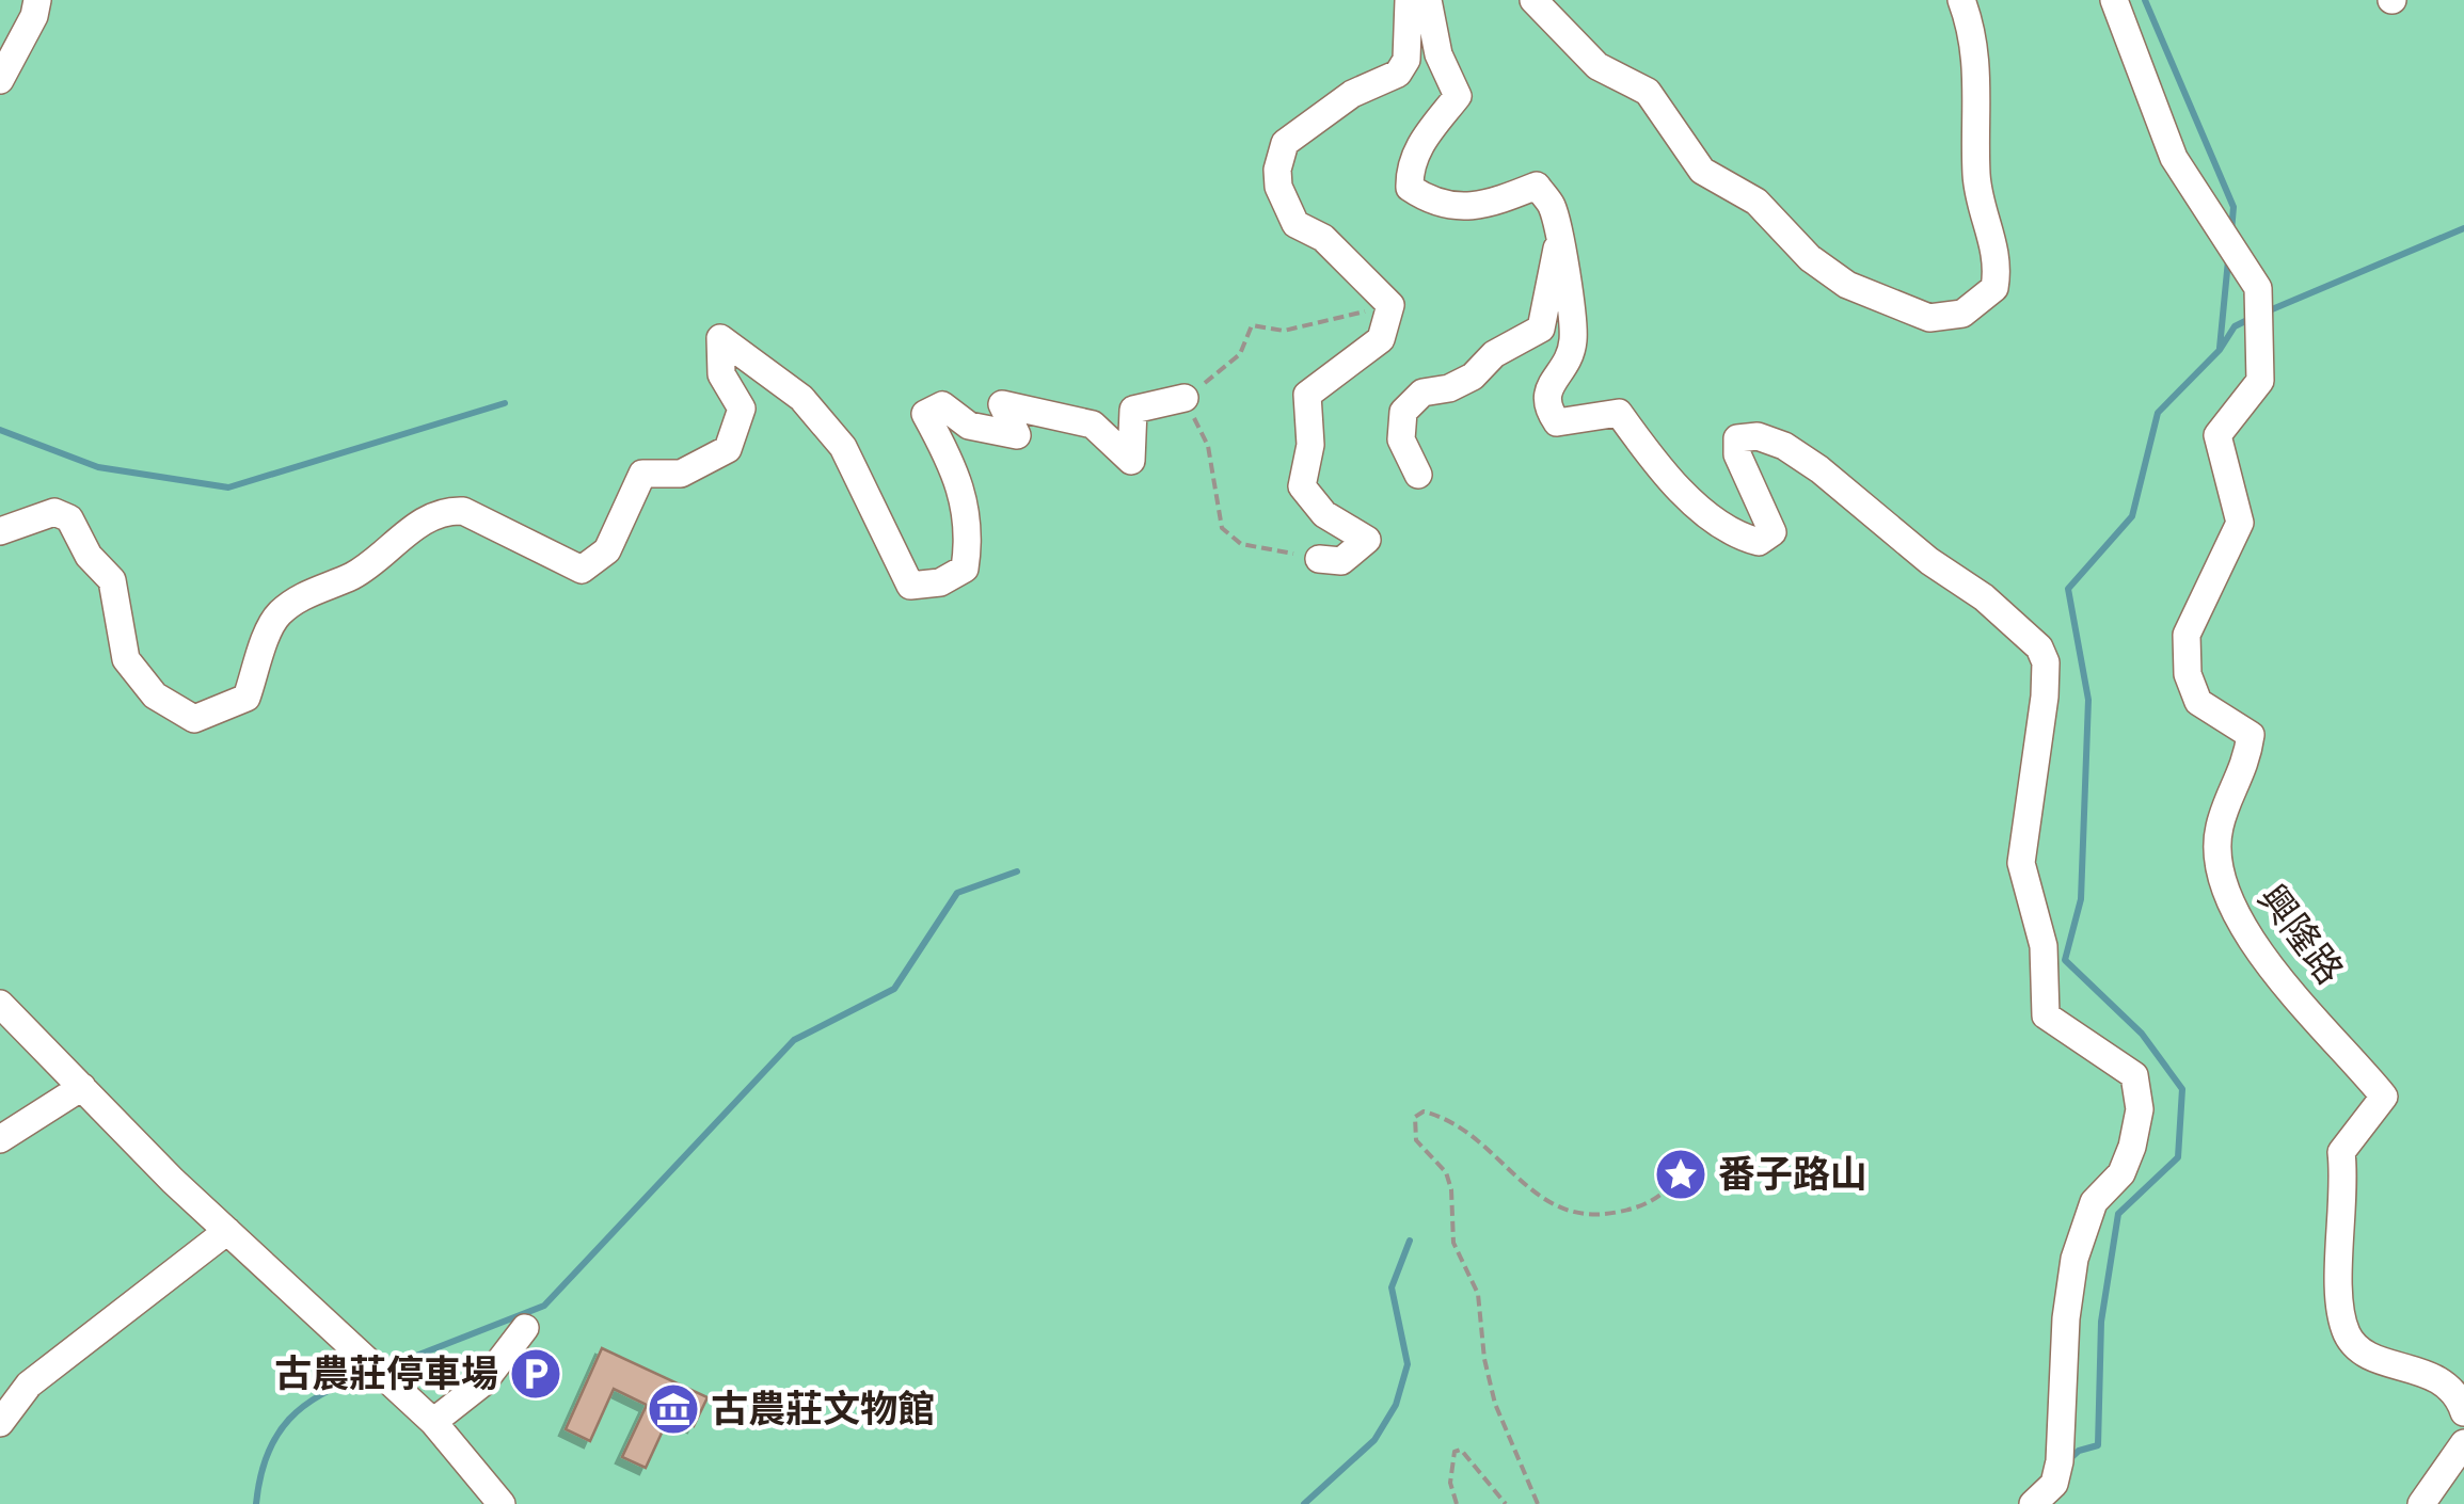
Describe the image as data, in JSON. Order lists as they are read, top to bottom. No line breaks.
{"streets":{"street":["興隆路"]},"places":{"place":["番子路山"],"parking":["古農莊停車場"],"museum":["古農莊文物館"]}}
